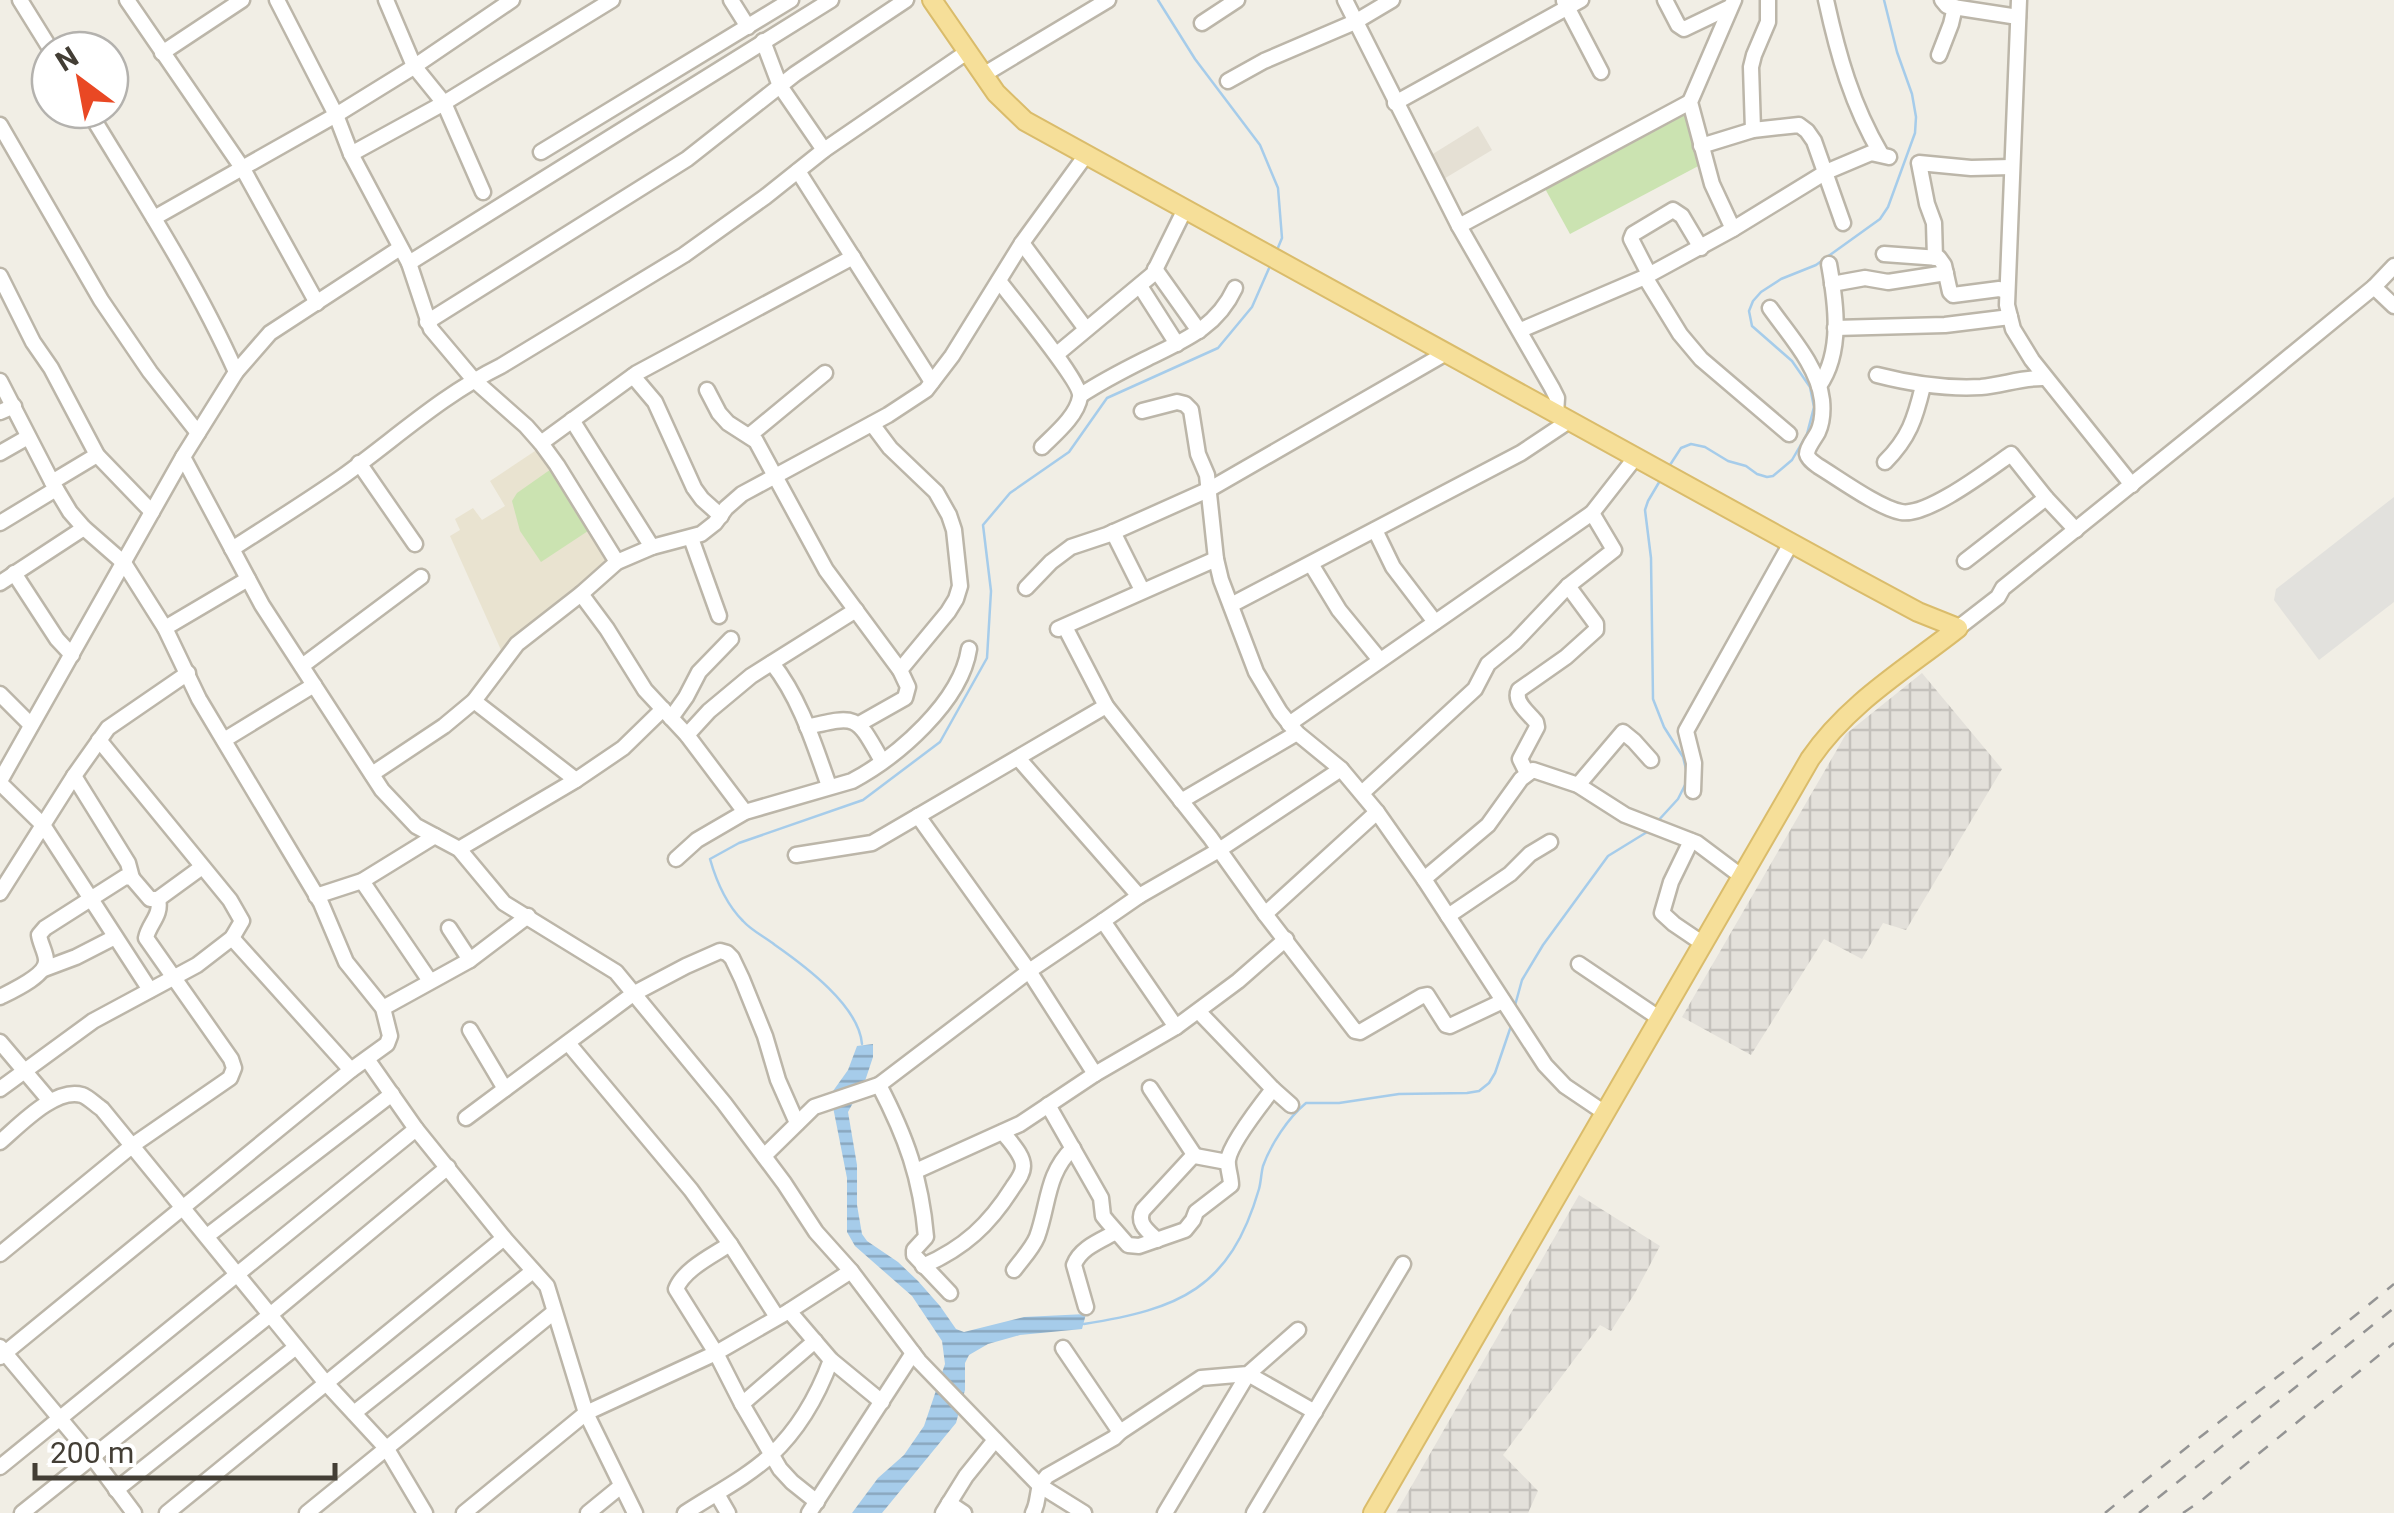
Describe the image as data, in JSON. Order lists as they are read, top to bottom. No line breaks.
{"scale_bar":"200 m","north":"top left"}
